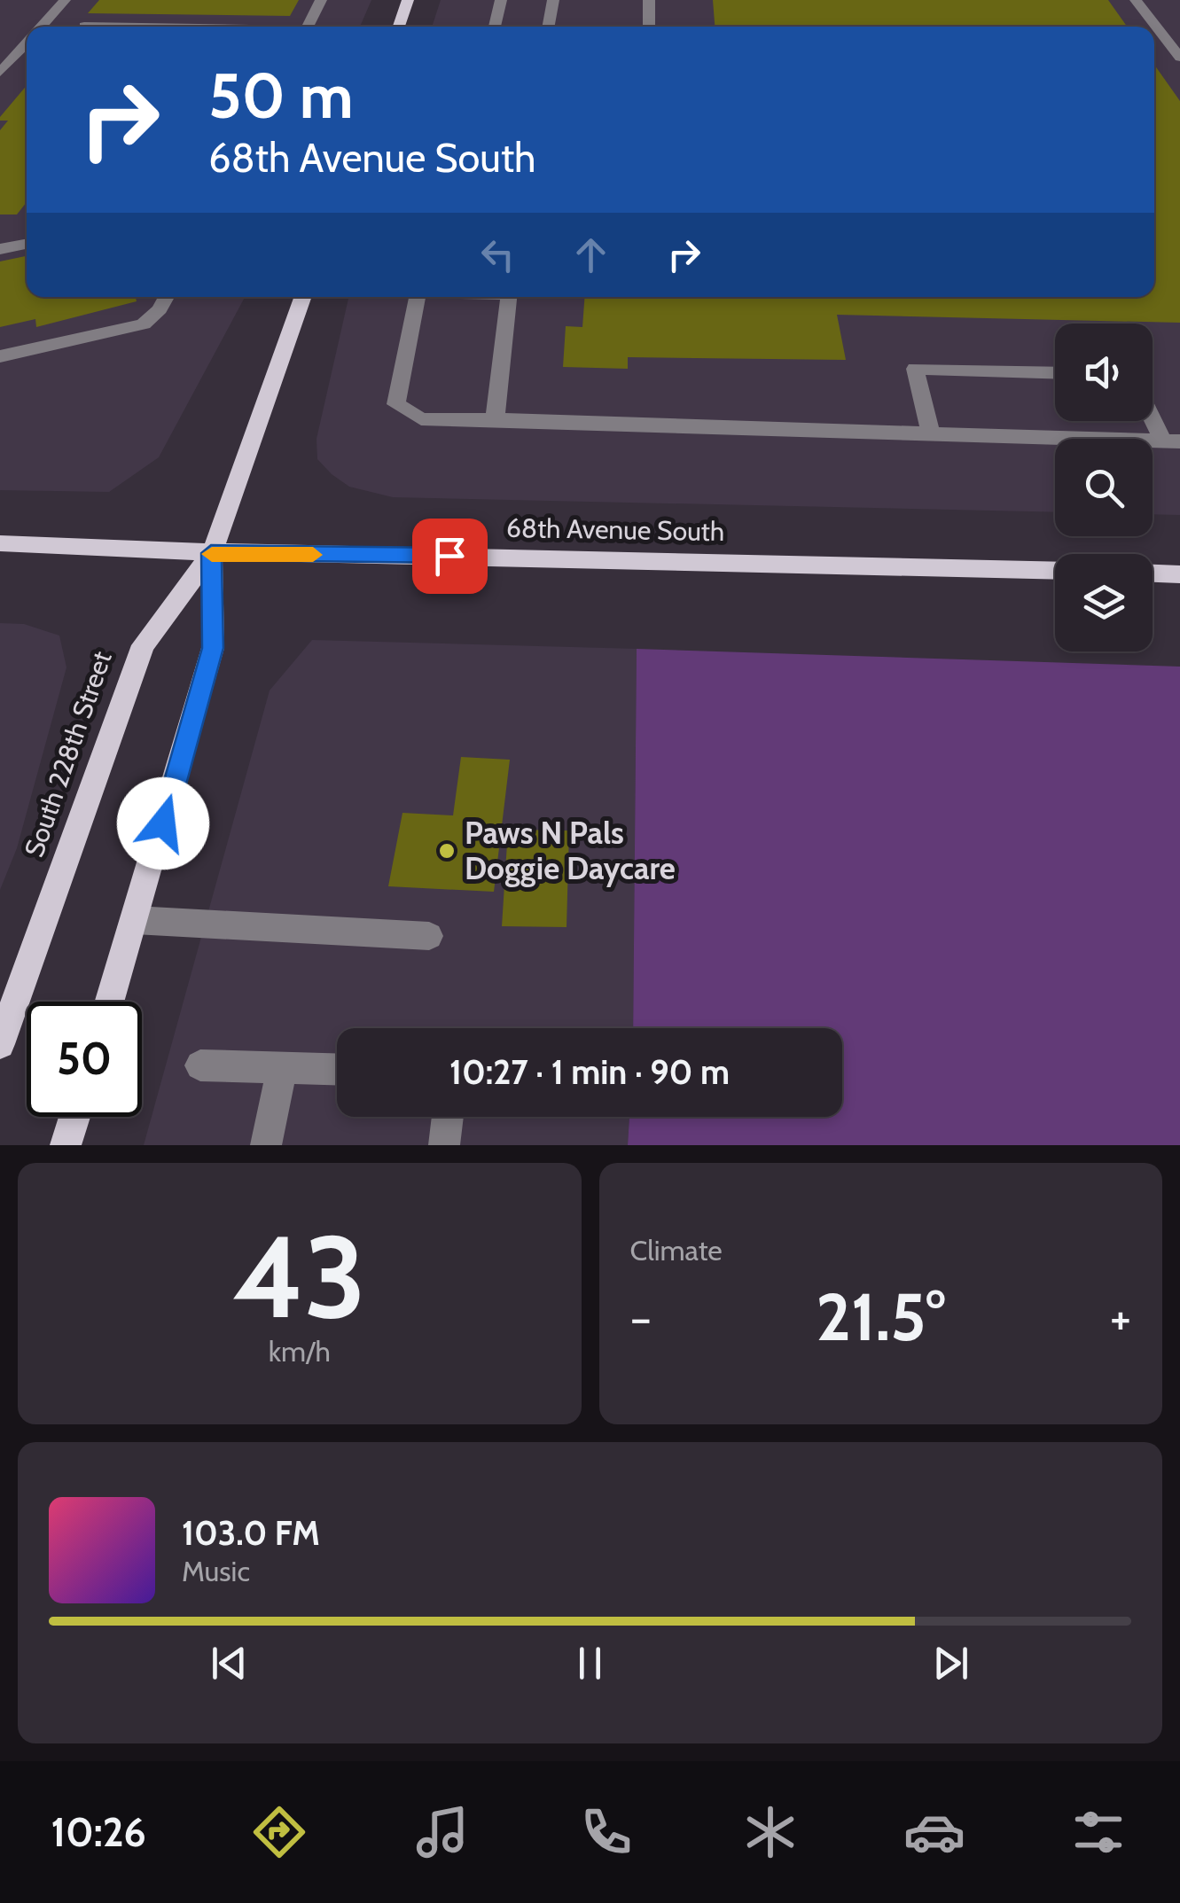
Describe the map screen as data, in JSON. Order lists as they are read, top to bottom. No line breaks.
{"streets":{"main road":["68th Avenue South","South 228th Street"]},"crossings":[["68th Avenue South","South 228th Street"]],"places":["Paws N Pals Doggie Daycare"],"page":{"turn":["50 m","68th Avenue South"],"limit":"50","trip":"10:27 · 1 min · 90 m","tile":[["43","km/h"],"Climate"],"heat":["−","21.5°","+"],"song":["103.0 FM","Music"],"tabs":"10:26"}}
